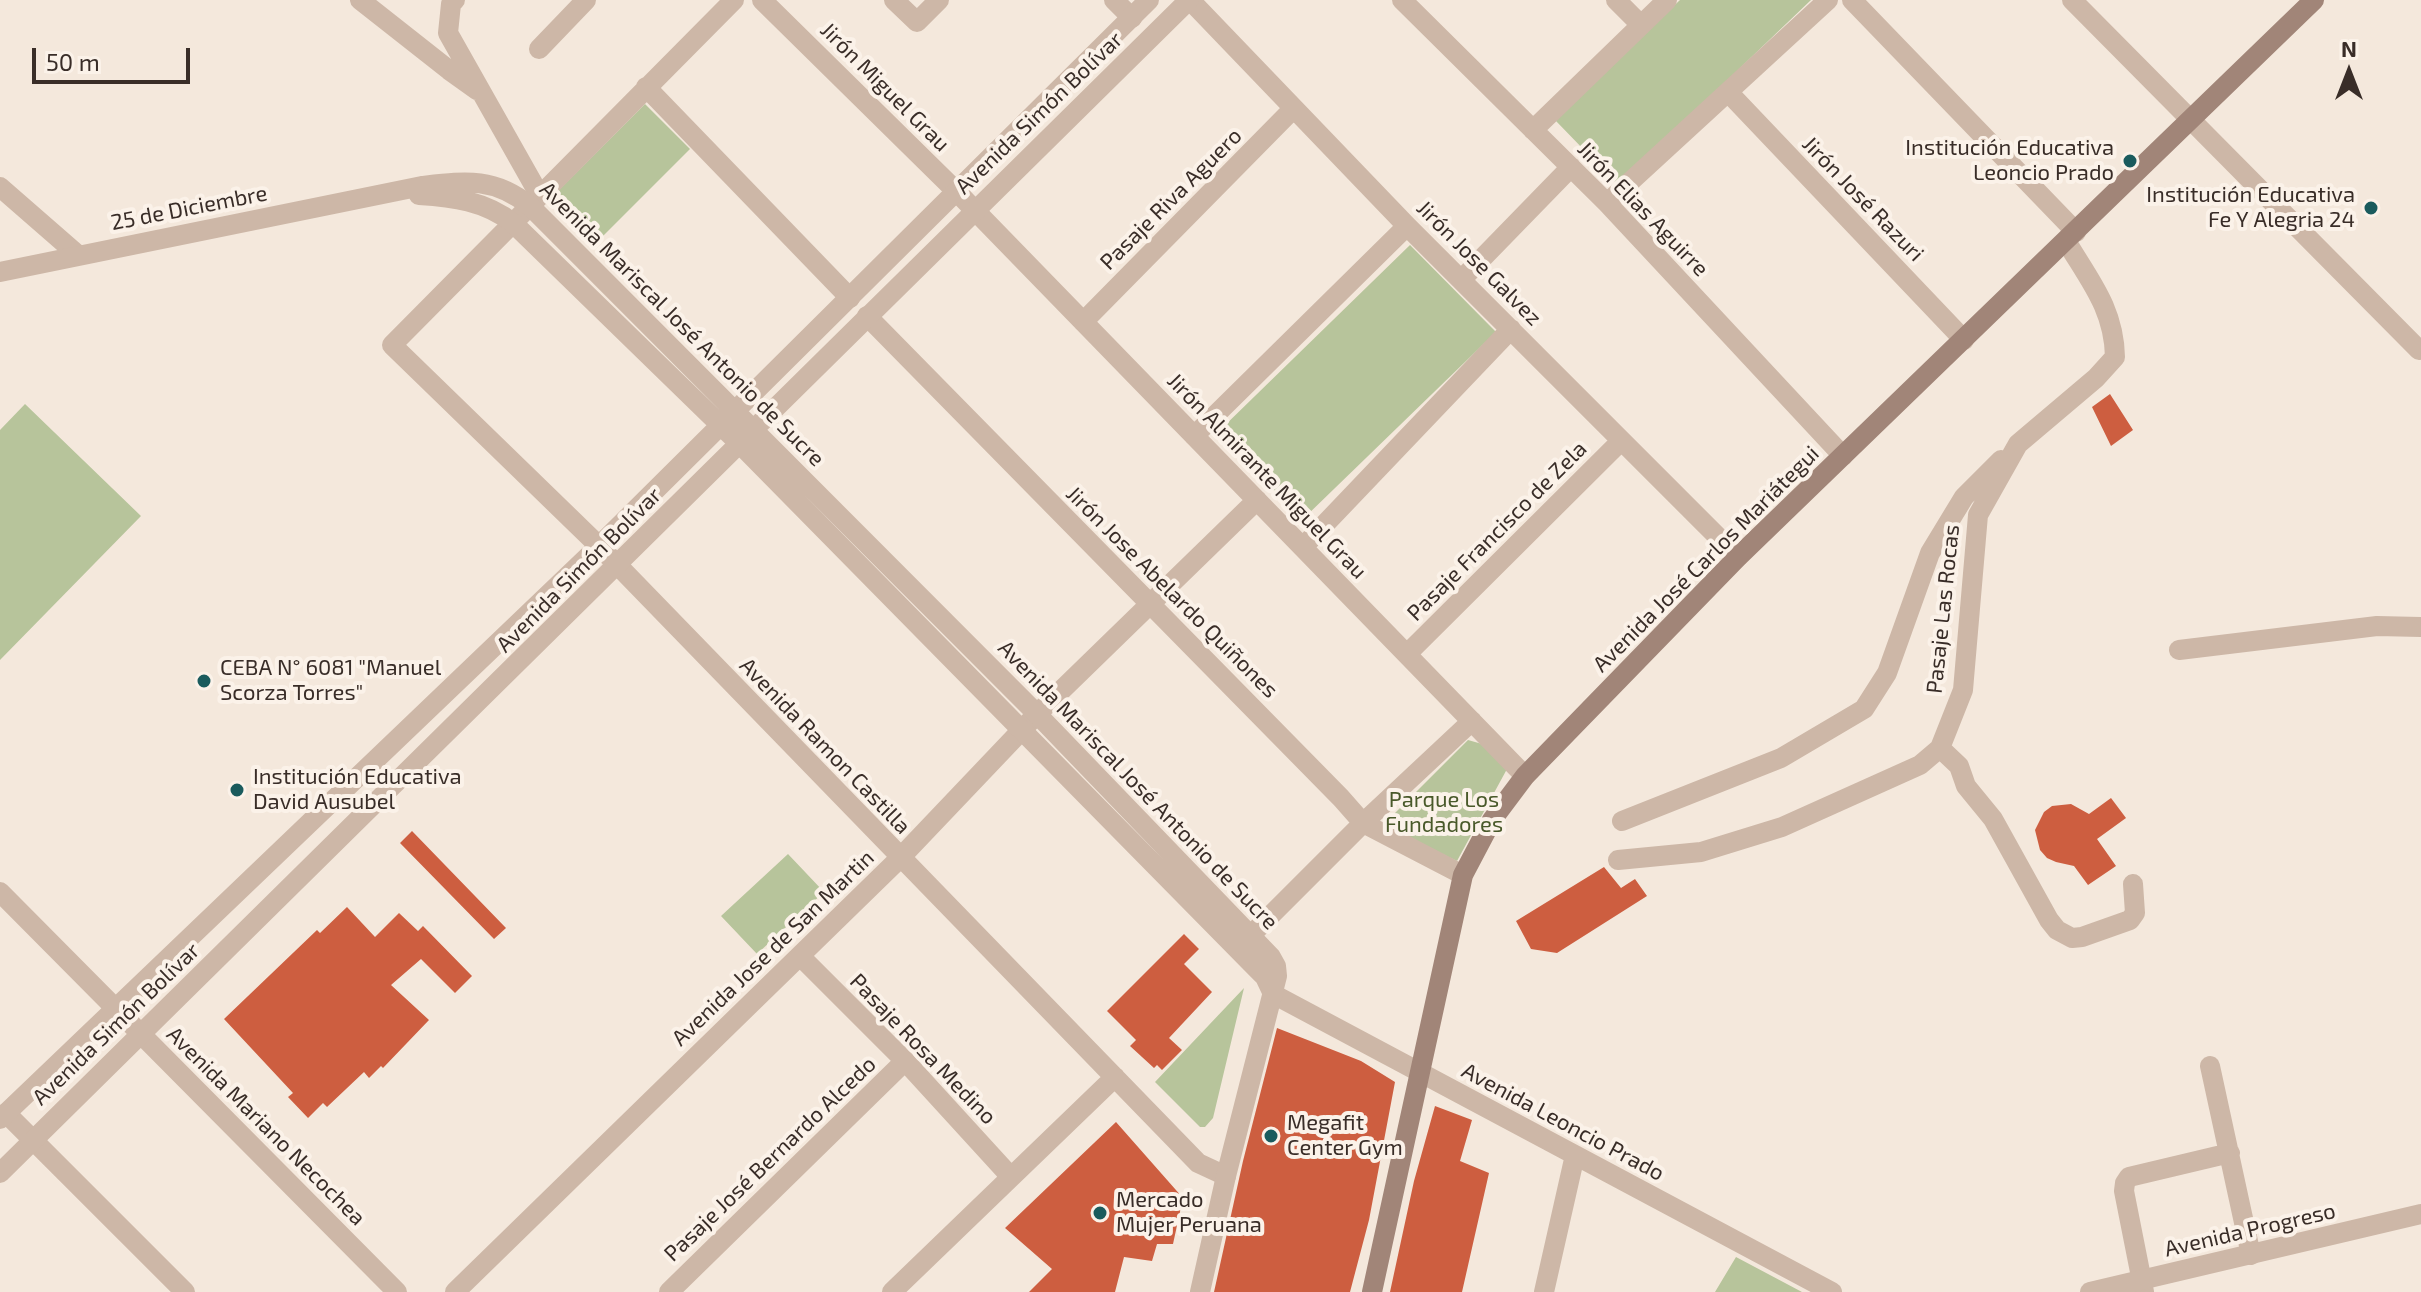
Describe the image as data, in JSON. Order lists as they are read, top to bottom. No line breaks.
{"streets":{"main road":["Avenida José Carlos Mariátegui"],"street":["Jirón Miguel Grau","Avenida Simón Bolívar","Pasaje Riva Aguero","Jirón José Razuri","25 de Diciembre","Jirón Elias Aguirre","Jirón Jose Galvez","Avenida Mariscal José Antonio de Sucre","Jirón Almirante Miguel Grau","Pasaje Francisco de Zela","Jirón Jose Abelardo Quiñones","Pasaje Las Rocas","Avenida Ramon Castilla","Avenida Jose de San Martin","Pasaje Rosa Medino","Avenida Leoncio Prado","Avenida Mariano Necochea","Pasaje José Bernardo Alcedo","Avenida Progreso"]},"crossings":[["Jirón Miguel Grau","Avenida Simón Bolívar"],["Jirón Miguel Grau","Jirón Almirante Miguel Grau"],["Avenida Simón Bolívar","Jirón Jose Galvez"],["Avenida Simón Bolívar","Avenida Mariscal José Antonio de Sucre"],["Avenida Simón Bolívar","Jirón Almirante Miguel Grau"],["Avenida Simón Bolívar","Jirón Jose Abelardo Quiñones"],["Avenida Simón Bolívar","Avenida Ramon Castilla"],["Avenida Simón Bolívar","Avenida Mariano Necochea"],["Pasaje Riva Aguero","Jirón Jose Galvez"],["Pasaje Riva Aguero","Jirón Almirante Miguel Grau"],["Jirón José Razuri","Avenida José Carlos Mariátegui"],["25 de Diciembre","Avenida Mariscal José Antonio de Sucre"],["Jirón Elias Aguirre","Avenida José Carlos Mariátegui"],["Jirón Jose Galvez","Pasaje Francisco de Zela"],["Jirón Jose Galvez","Avenida José Carlos Mariátegui"],["Avenida Mariscal José Antonio de Sucre","Avenida Ramon Castilla"],["Avenida Mariscal José Antonio de Sucre","Avenida Jose de San Martin"],["Avenida Mariscal José Antonio de Sucre","Avenida Leoncio Prado"],["Jirón Almirante Miguel Grau","Pasaje Francisco de Zela"],["Jirón Almirante Miguel Grau","Avenida José Carlos Mariátegui"],["Jirón Almirante Miguel Grau","Avenida Jose de San Martin"],["Avenida José Carlos Mariátegui","Jirón Jose Abelardo Quiñones"],["Avenida José Carlos Mariátegui","Pasaje Las Rocas"],["Avenida José Carlos Mariátegui","Avenida Leoncio Prado"],["Jirón Jose Abelardo Quiñones","Avenida Jose de San Martin"],["Avenida Ramon Castilla","Avenida Jose de San Martin"],["Avenida Jose de San Martin","Pasaje Rosa Medino"],["Pasaje Rosa Medino","Pasaje José Bernardo Alcedo"]],"parks":["Parque Los Fundadores"],"places":["Institución Educativa Leoncio Prado","Institución Educativa Fe Y Alegria 24","CEBA N° 6081 \"Manuel Scorza Torres\"","Institución Educativa David Ausubel","Megafit Center Gym","Mercado Mujer Peruana"],"scale_bar":"50 m","north":"top"}
